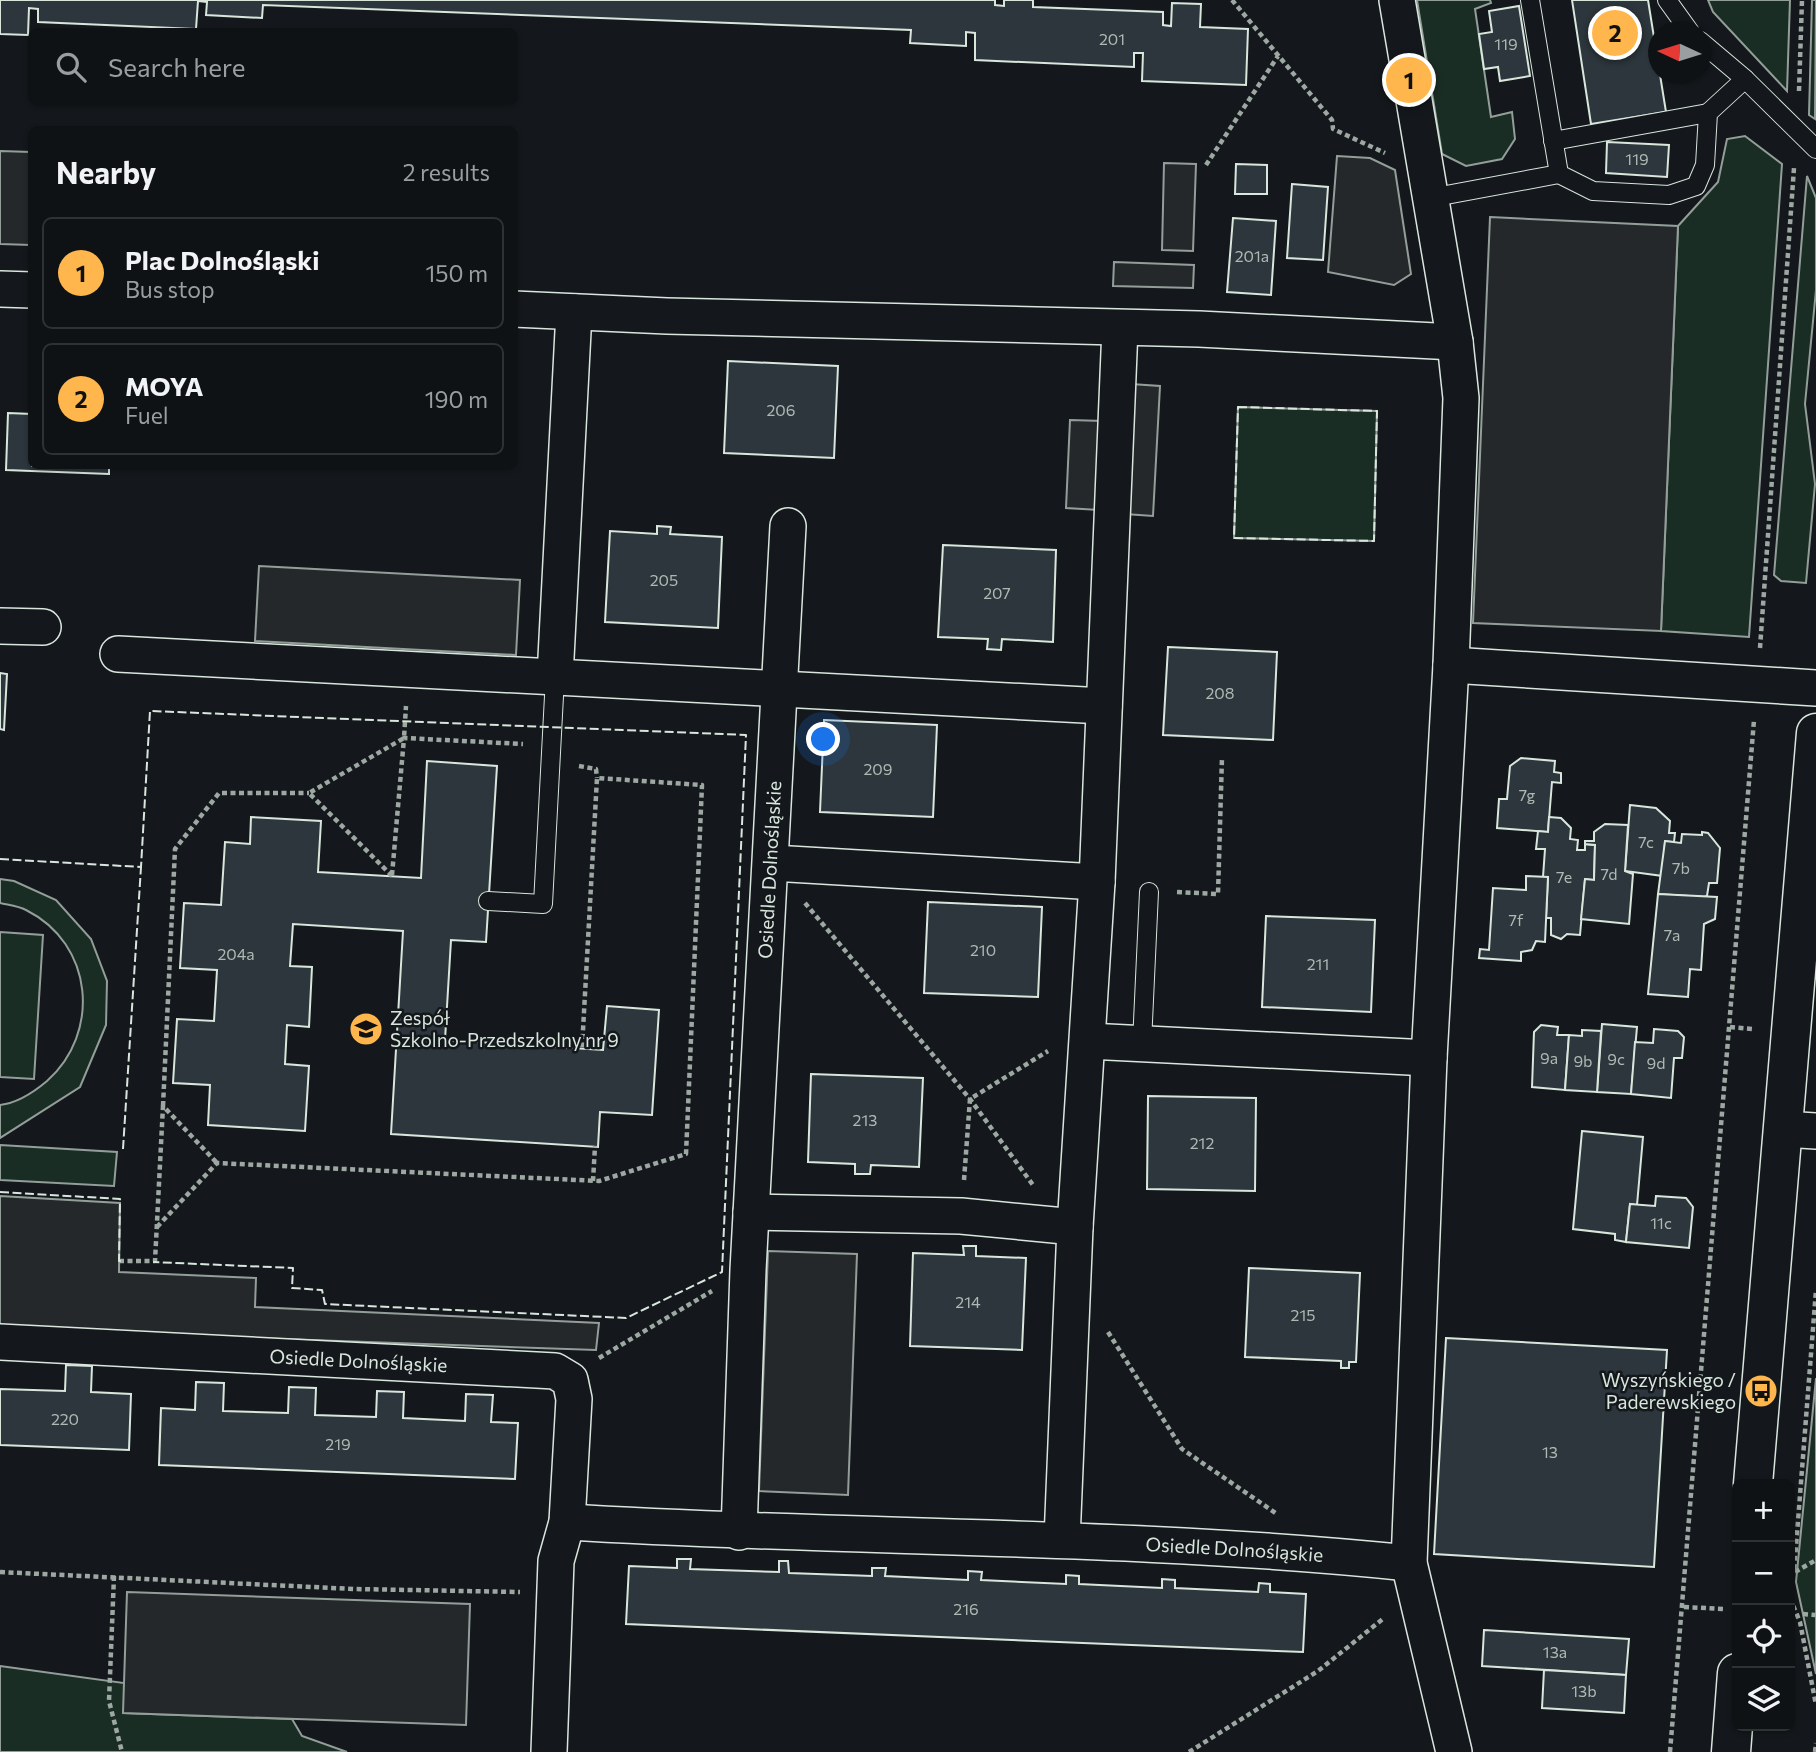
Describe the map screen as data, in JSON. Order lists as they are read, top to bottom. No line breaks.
{"streets":{"street":["Osiedle Dolnośląskie"]},"places":{"school or university":["Zespół Szkolno-Przedszkolny nr 9"],"bus stop":["Wyszyńskiego / Paderewskiego"]},"house_numbers":["201","119","119","201a","206","205","207","208","209","7g","7c","7b","7d","7e","7f","7a","210","204a","211","9a","9c","9b","9d","213","212","11c","214","215","220","219","13","216","13a","13b"],"north":"left","page":{"pins":["2","1"],"search":"Search here","heading":["Nearby","2 results"],"list":[{"mark":"1","name":"Plac Dolnośląski","note":"Bus stop","value":"150 m"},{"mark":"2","name":"MOYA","note":"Fuel","value":"190 m"}],"map_buttons":["+","−"]}}
